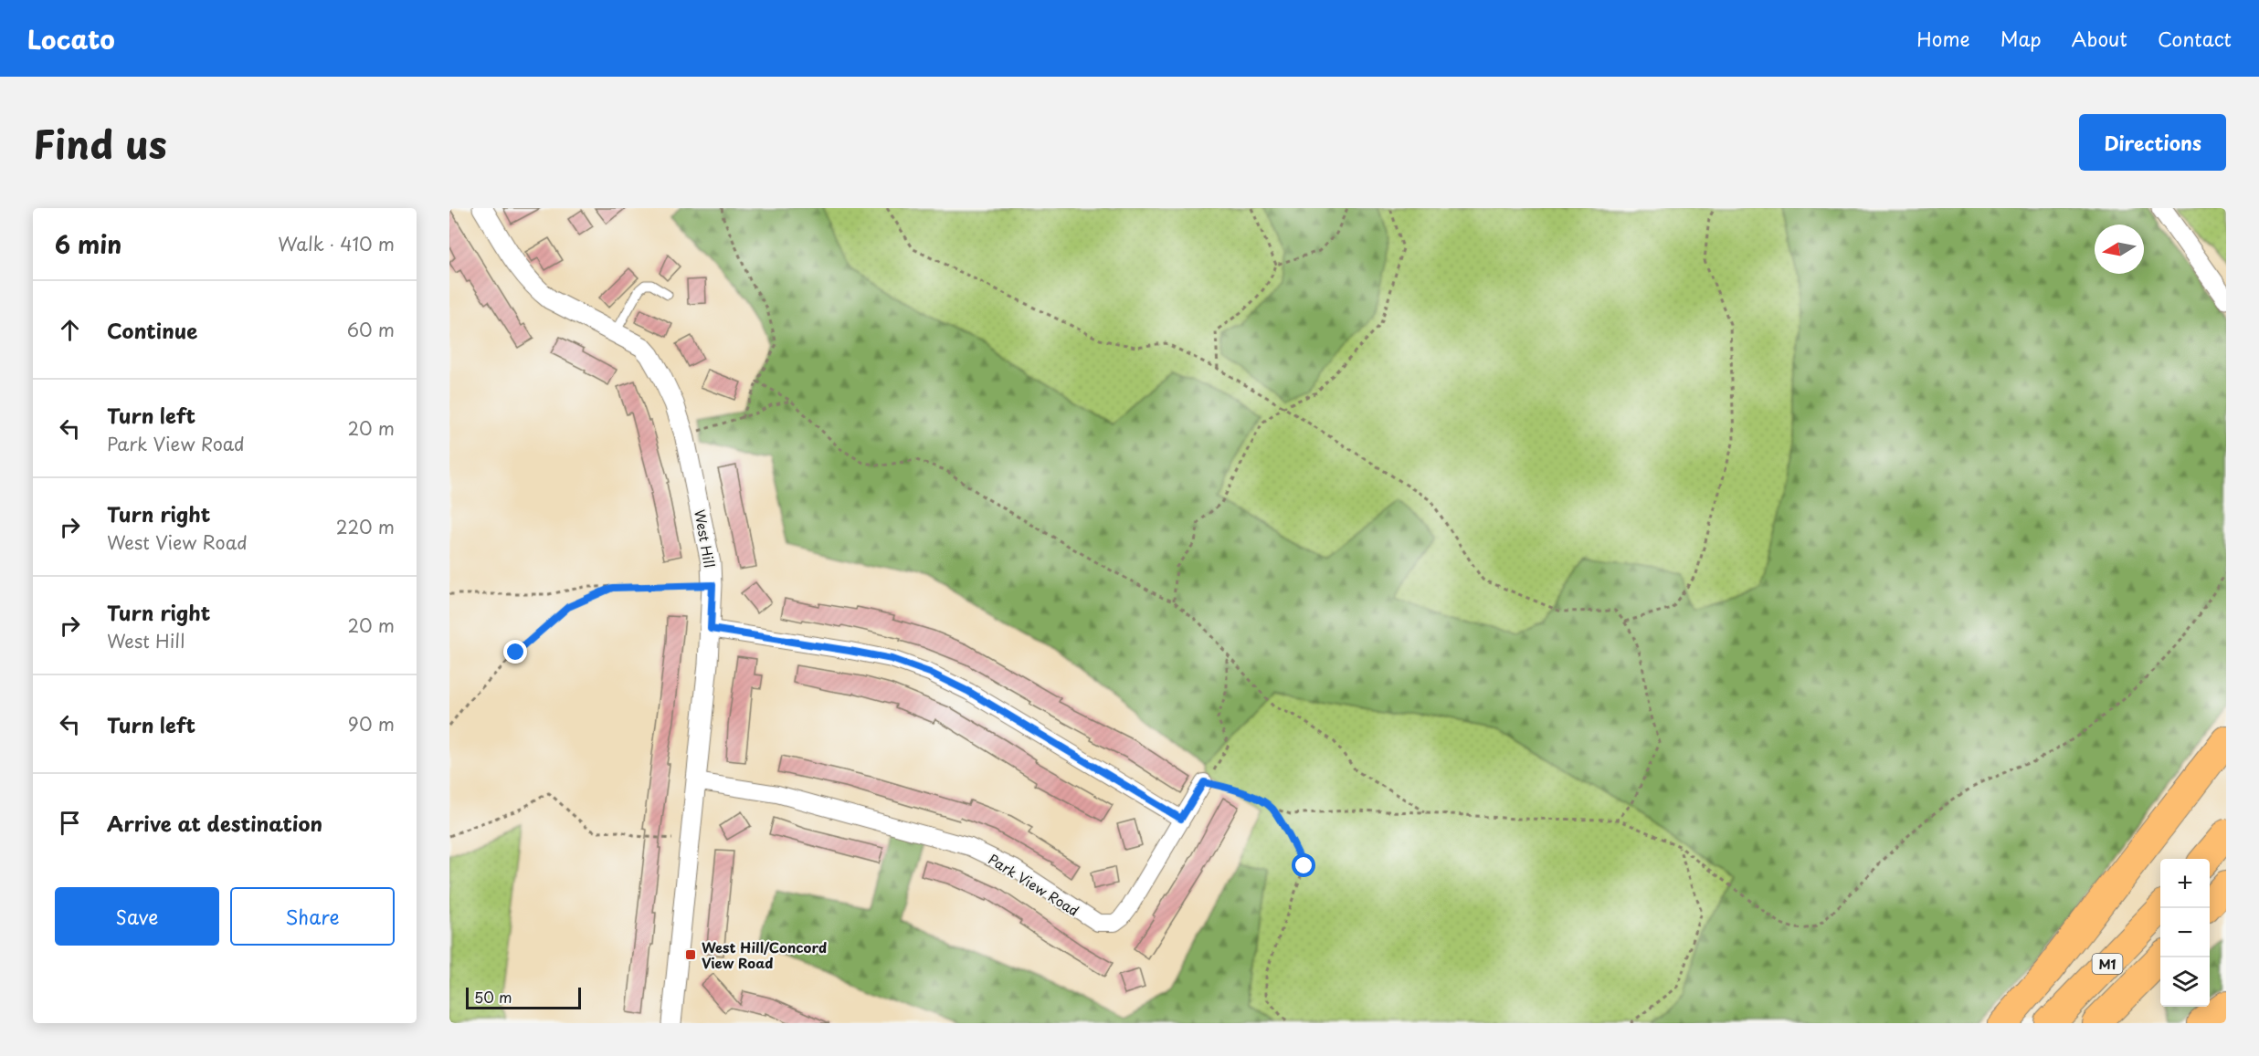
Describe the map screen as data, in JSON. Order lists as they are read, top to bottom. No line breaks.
{"streets":{"highway":["M1"],"street":["West Hill","Park View Road"]},"crossings":[["West Hill","Park View Road"]],"places":{"transit":["West Hill/Concord View Road"]},"scale_bar":"50 m","north":"left","page":{"header":"Locato","nav":["Home","Map","About","Contact"],"title":"Find us","buttons":["Directions",["Save","Share"]],"heading":["6 min","Walk · 410 m"],"list":[["Continue","60 m"],["Turn left","Park View Road","20 m"],["Turn right","West View Road","220 m"],["Turn right","West Hill","20 m"],["Turn left","90 m"],"Arrive at destination"],"map_buttons":["+","−"],"scale":"50 m"}}
